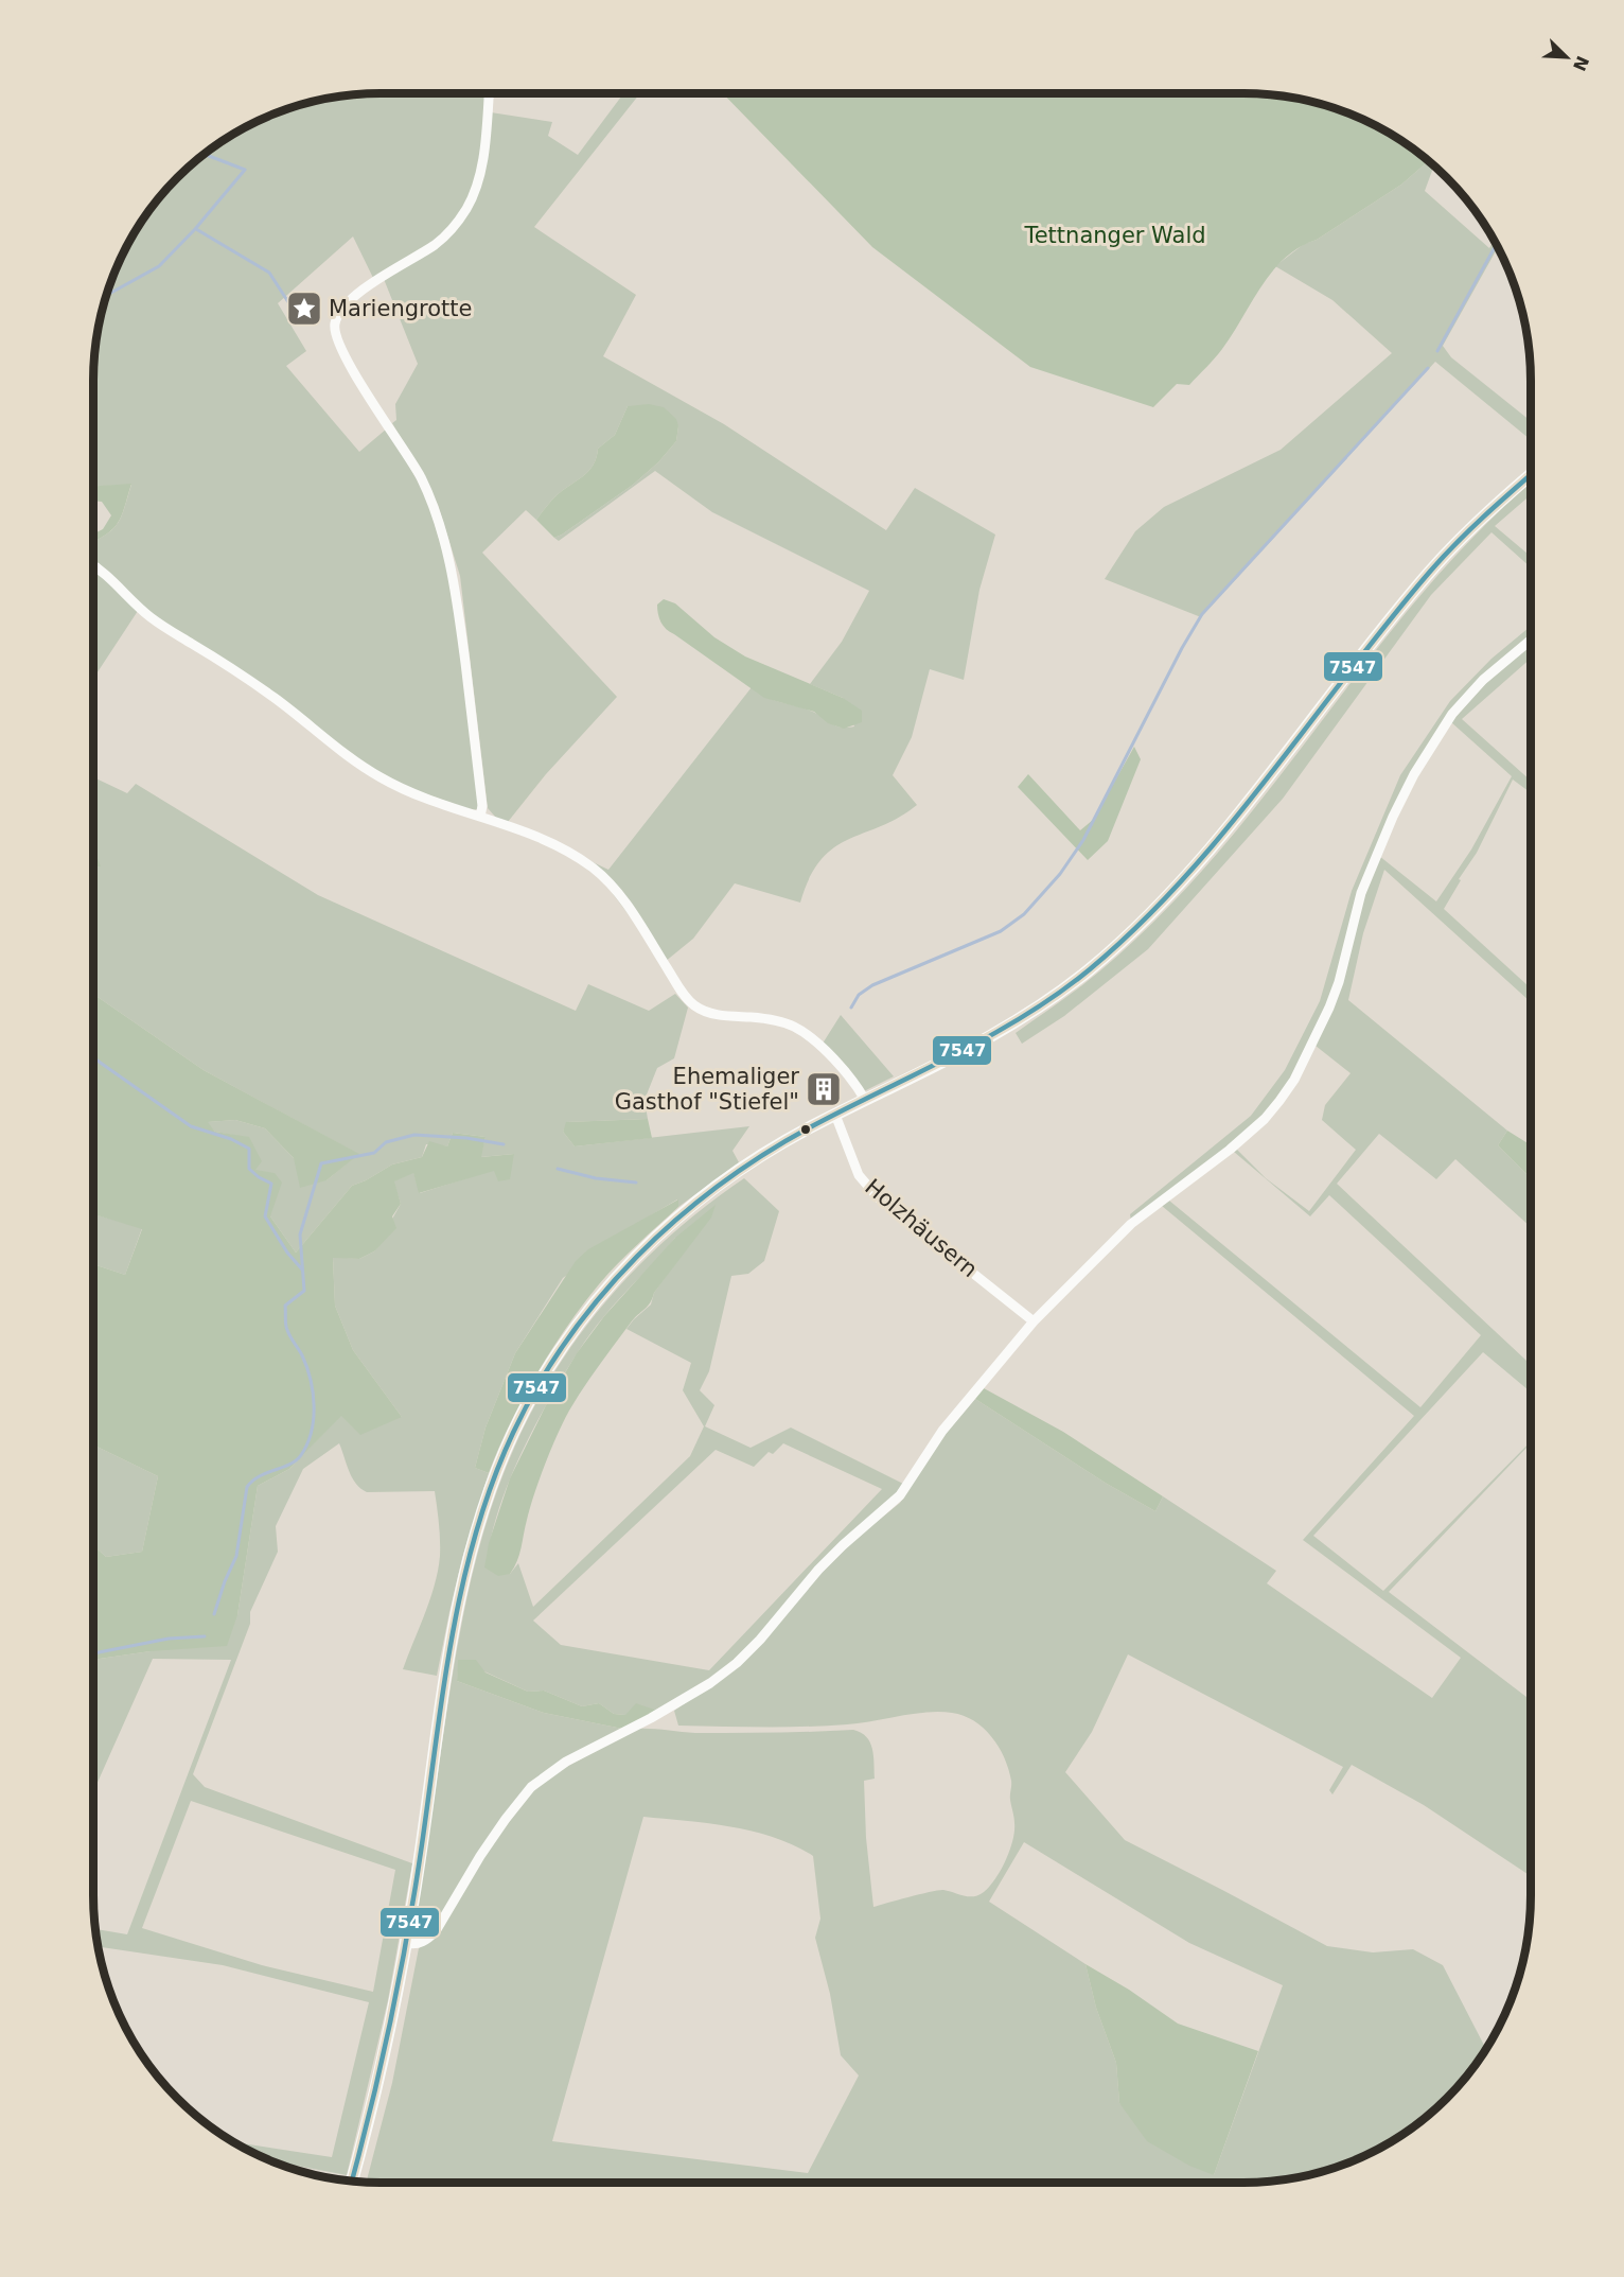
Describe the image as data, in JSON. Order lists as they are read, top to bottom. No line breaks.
{"streets":{"street":["Holzhäusern"]},"parks":["Tettnanger Wald"],"places":{"place":["Mariengrotte"],"building":["Ehemaliger Gasthof \"Stiefel\""]},"lines":["transit line 7547"],"north":"bottom right"}
